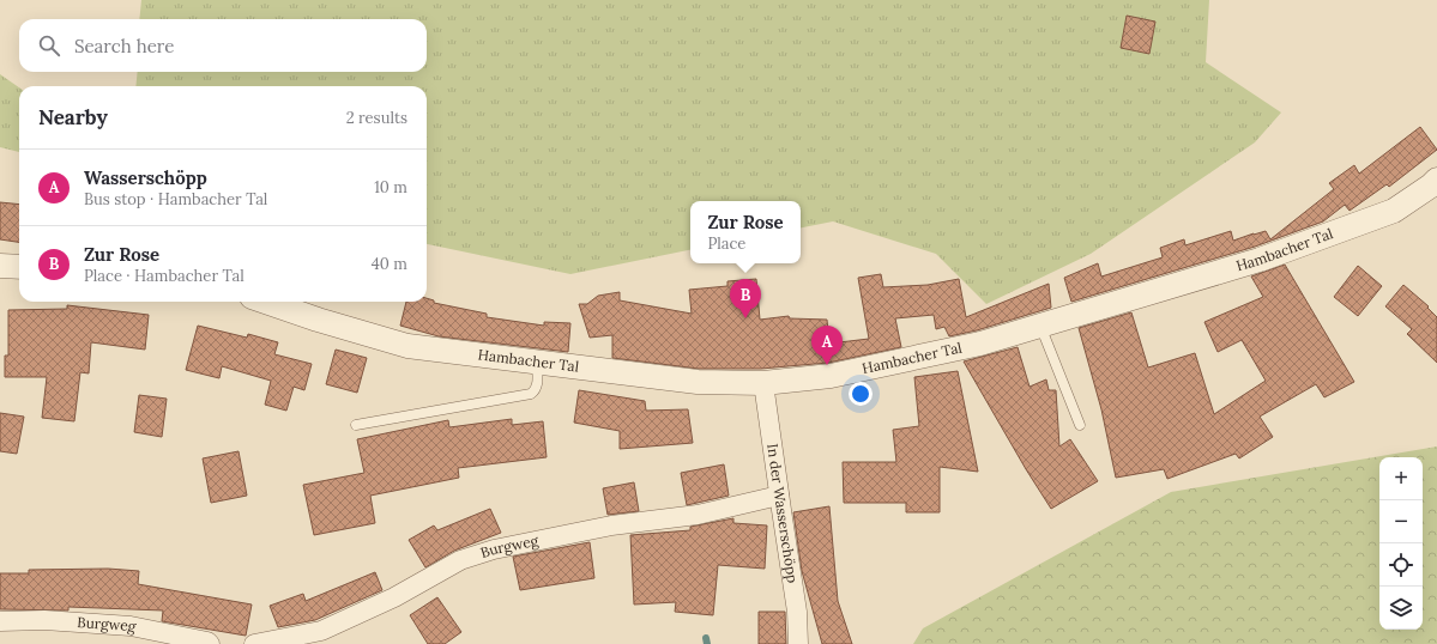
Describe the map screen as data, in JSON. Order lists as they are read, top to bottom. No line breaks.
{"streets":{"street":["Hambacher Tal","In der Wasserschöpp","Burgweg"]},"crossings":[["Hambacher Tal","In der Wasserschöpp"],["In der Wasserschöpp","Burgweg"]],"page":{"search":"Search here","heading":["Nearby","2 results"],"list":[{"mark":"A","name":"Wasserschöpp","note":"Bus stop · Hambacher Tal","value":"10 m"},{"mark":"B","name":"Zur Rose","note":"Place · Hambacher Tal","value":"40 m"}],"popup":["Zur Rose","Place"],"pins":["B","A"],"map_buttons":["+","−"]}}
